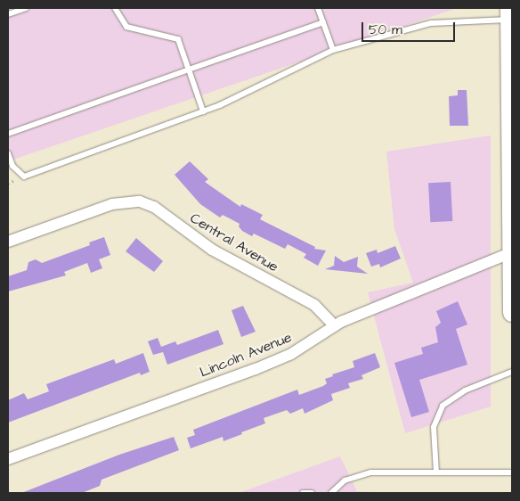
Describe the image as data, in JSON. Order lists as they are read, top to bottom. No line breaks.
{"streets":{"street":["Central Avenue","Lincoln Avenue"]},"crossings":[["Central Avenue","Lincoln Avenue"]],"scale_bar":"50 m"}
